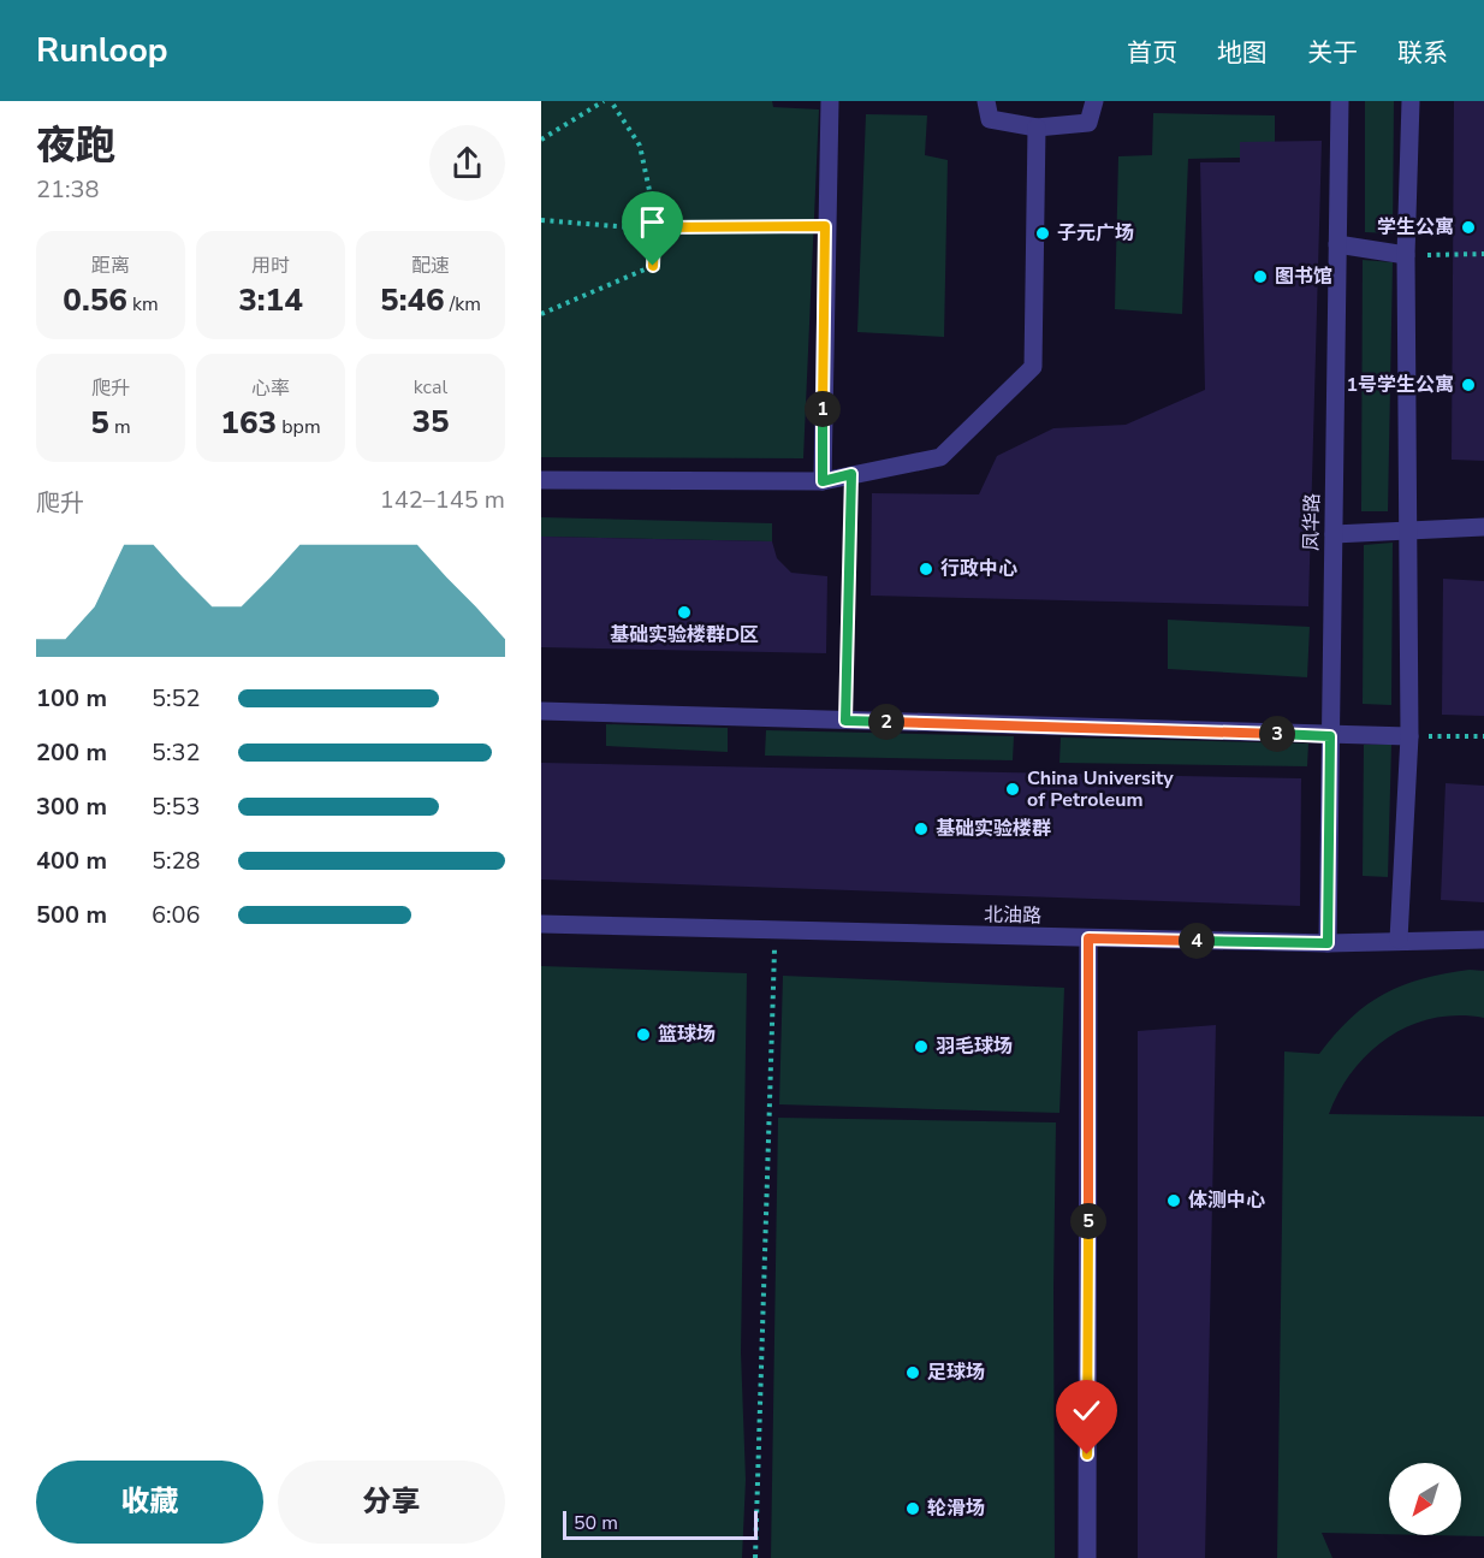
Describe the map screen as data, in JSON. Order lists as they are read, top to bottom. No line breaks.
{"streets":{"street":["凤华路","北油路"]},"crossings":[["凤华路","北油路"]],"places":["学生公寓","子元广场","图书馆","1号学生公寓","行政中心","基础实验楼群D区","China University of Petroleum","基础实验楼群","篮球场","羽毛球场","体测中心","足球场","轮滑场"],"scale_bar":"50 m","north":"bottom left","page":{"header":"Runloop","nav":["首页","地图","关于","联系"],"heading":["夜跑","21:38"],"stats":[["距离","0.56 km"],["用时","3:14"],["配速","5:46 /km"],["爬升","5 m"],["心率","163 bpm"],["kcal","35"]],"pins":["1","2","3","4","5"],"chart":["爬升","142–145 m"],"list":[{"name":"100 m","note":"5:52"},{"name":"200 m","note":"5:32"},{"name":"300 m","note":"5:53"},{"name":"400 m","note":"5:28"},{"name":"500 m","note":"6:06"}],"buttons":["收藏","分享"],"scale":"50 m"}}
